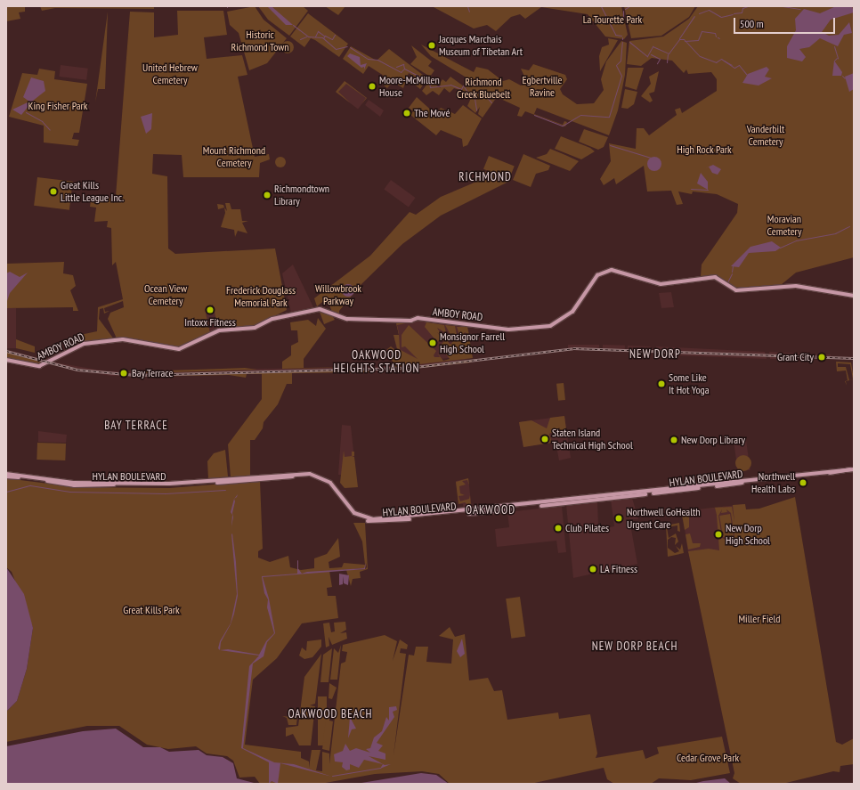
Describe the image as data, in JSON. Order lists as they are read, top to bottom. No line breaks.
{"streets":{"main road":["AMBOY ROAD","HYLAN BOULEVARD"]},"districts":["RICHMOND","NEW DORP","OAKWOOD HEIGHTS STATION","BAY TERRACE","OAKWOOD","NEW DORP BEACH","OAKWOOD BEACH"],"parks":["La Tourette Park","Historic Richmond Town","United Hebrew Cemetery","Egbertville Ravine","Richmond Creek Bluebelt","King Fisher Park","Vanderbilt Cemetery","High Rock Park","Mount Richmond Cemetery","Moravian Cemetery","Ocean View Cemetery","Willowbrook Parkway","Frederick Douglass Memorial Park","Great Kills Park","Miller Field","Cedar Grove Park"],"places":["Jacques Marchais Museum of Tibetan Art","Moore-McMillen House","The Mové","Great Kills Little League Inc.","Richmondtown Library","Intoxx Fitness","Monsignor Farrell High School","Grant City","Bay Terrace","Some Like It Hot Yoga","Staten Island Technical High School","New Dorp Library","Northwell Health Labs","Northwell GoHealth Urgent Care","Club Pilates","New Dorp High School","LA Fitness"],"scale_bar":"500 m"}
